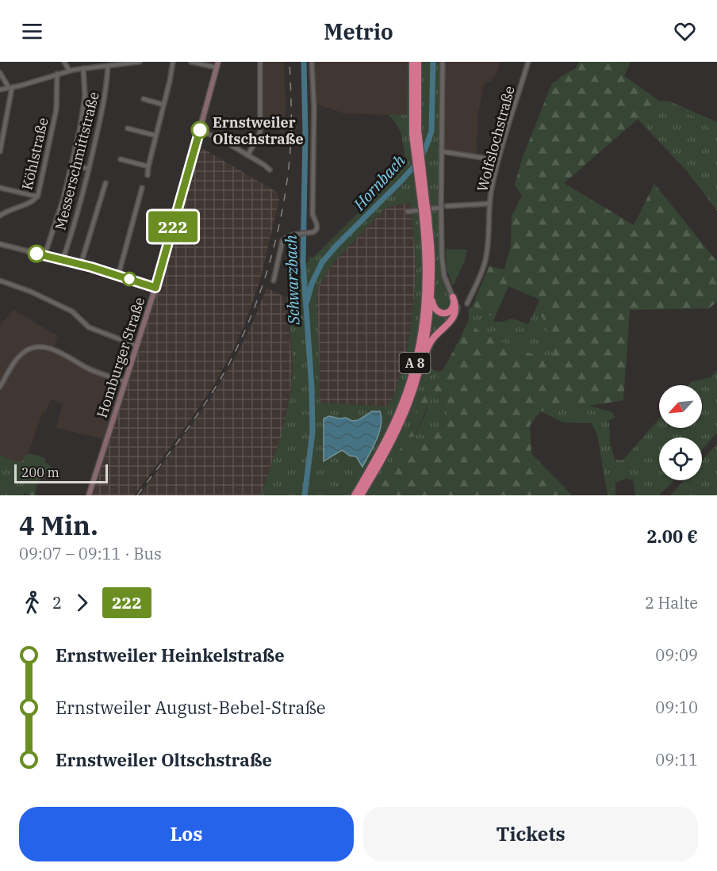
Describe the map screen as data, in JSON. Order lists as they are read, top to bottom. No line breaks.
{"streets":{"highway":["A 8"],"main road":["Homburger Straße"],"street":["Wolfslochstraße","Köhlstraße","Messerschmittstraße"]},"water":["Hornbach","Schwarzbach"],"places":["Ernstweiler Oltschstraße"],"lines":["bus line 222"],"scale_bar":"200 m","north":"bottom left","page":{"header":"Metrio","on_map":"222","scale":"200 m","heading":["4 Min.","09:07 – 09:11 · Bus","2.00 €"],"legs":["2","222","2 Halte"],"list":[{"name":"Ernstweiler Heinkelstraße","value":"09:09"},{"name":"Ernstweiler August-Bebel-Straße","value":"09:10"},{"name":"Ernstweiler Oltschstraße","value":"09:11"}],"buttons":["Los","Tickets"]}}
